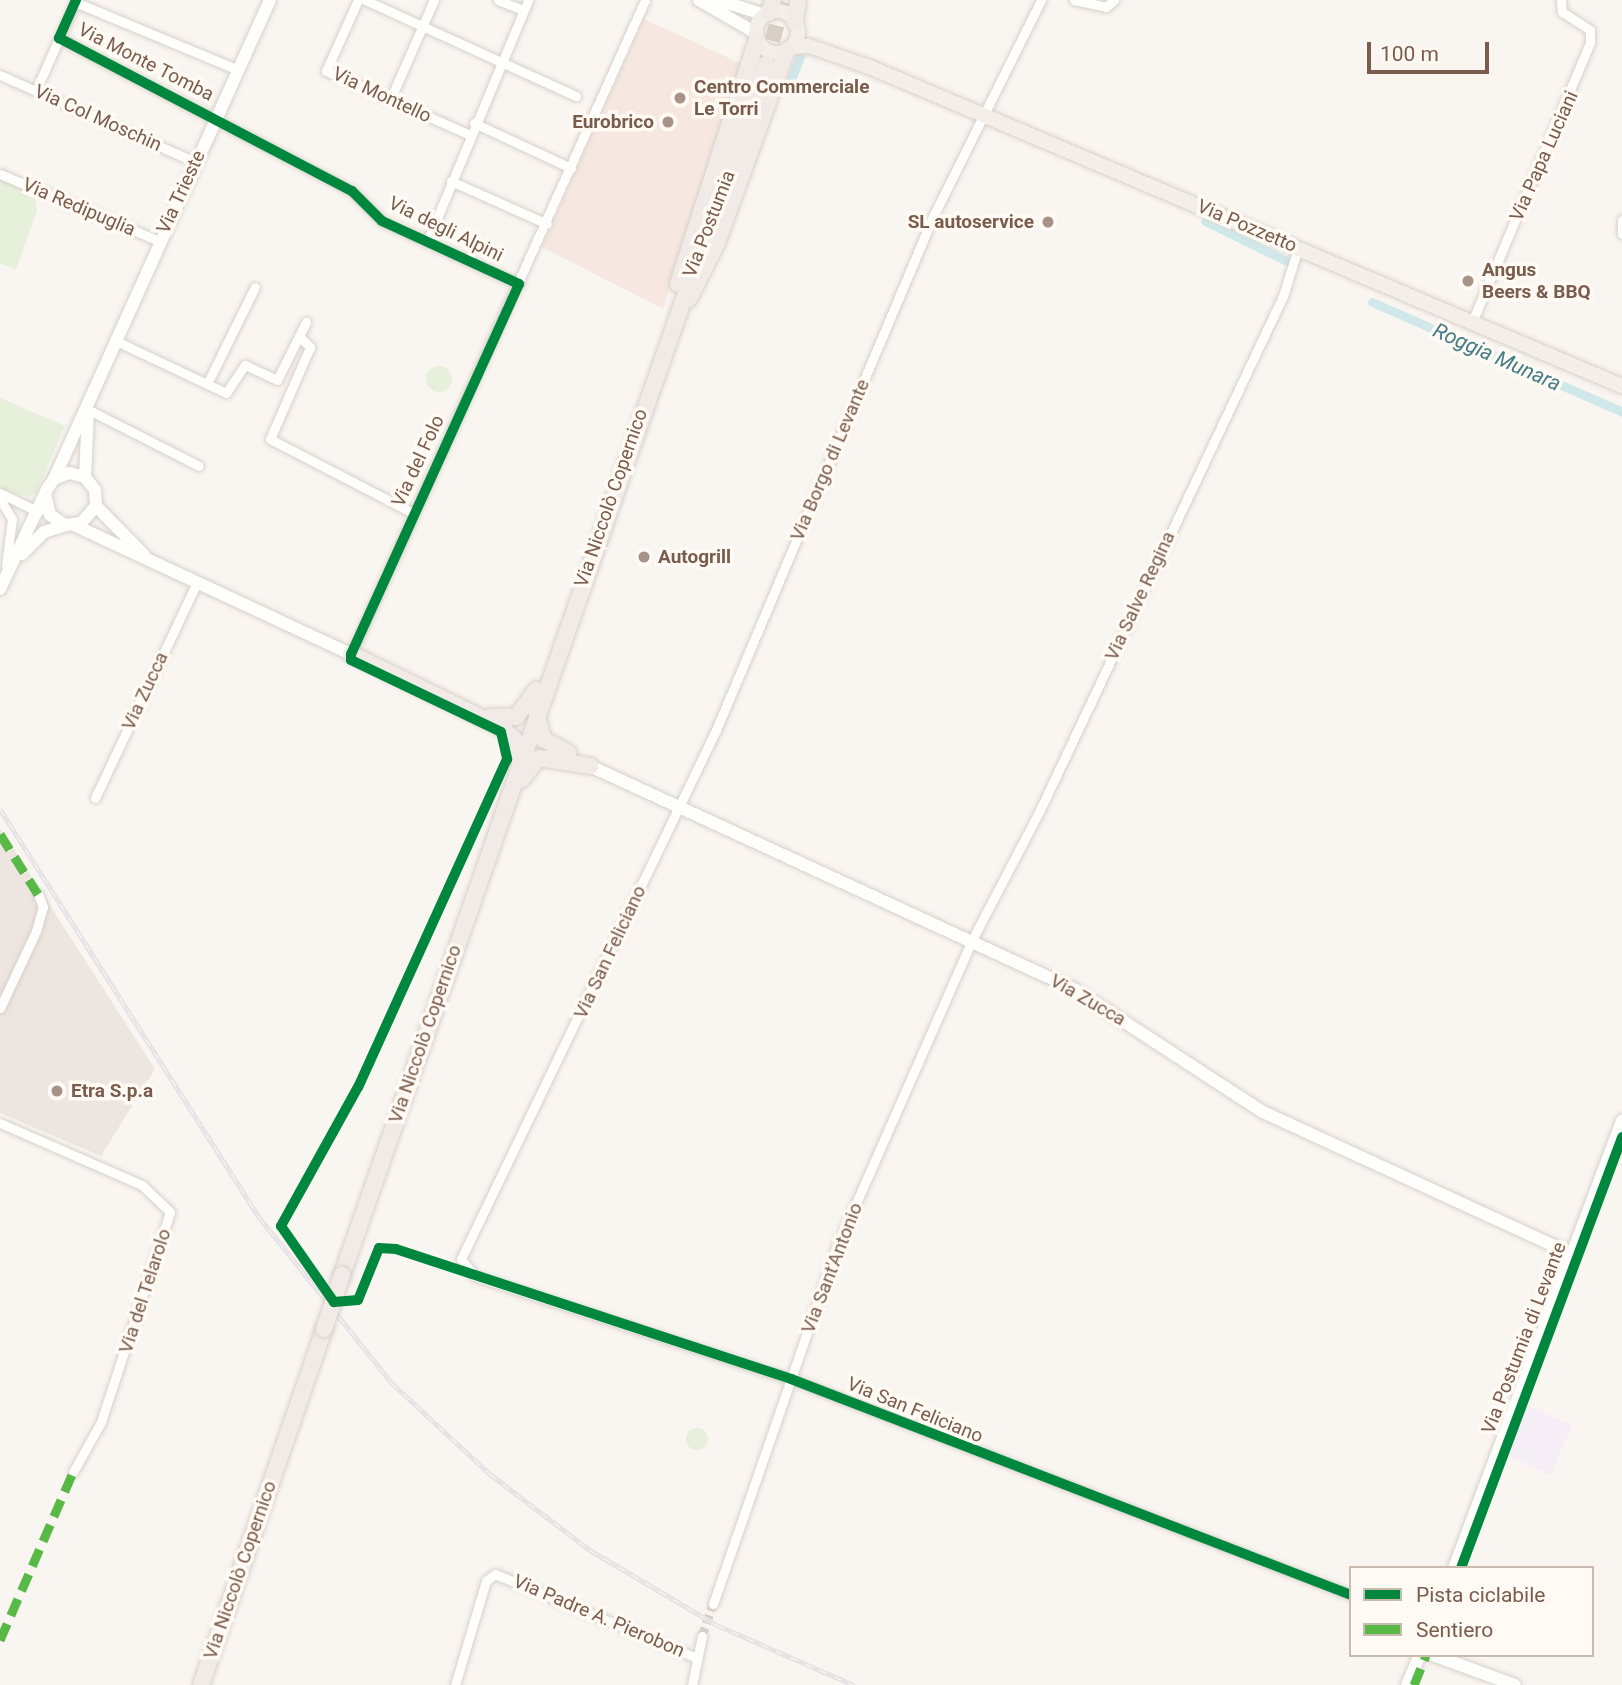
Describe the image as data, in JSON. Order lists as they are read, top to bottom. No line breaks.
{"streets":{"highway":["Via Postumia","Via Niccolò Copernico"],"main road":["Via Pozzetto"],"street":["Via Monte Tomba","Via Montello","Via Col Moschin","Via Papa Luciani","Via Trieste","Via Redipuglia","Via degli Alpini","Via Borgo di Levante","Via del Folo","Via Salve Regina","Via Zucca","Via San Feliciano","Via Sant'Antonio","Via del Telarolo","Via Postumia di Levante","Via Padre A. Pierobon"]},"crossings":[["Via Monte Tomba","Via Trieste"],["Via Monte Tomba","Via degli Alpini"],["Via Col Moschin","Via Trieste"],["Via Papa Luciani","Via Pozzetto"],["Via Trieste","Via Redipuglia"],["Via Trieste","Via degli Alpini"],["Via Postumia","Via Niccolò Copernico"],["Via Pozzetto","Via Borgo di Levante"],["Via Pozzetto","Via Salve Regina"],["Via degli Alpini","Via del Folo"],["Via Borgo di Levante","Via Zucca"],["Via Borgo di Levante","Via San Feliciano"],["Via Salve Regina","Via Zucca"],["Via Salve Regina","Via Sant'Antonio"],["Via Zucca","Via San Feliciano"],["Via Zucca","Via Sant'Antonio"],["Via Zucca","Via Postumia di Levante"],["Via San Feliciano","Via Sant'Antonio"]],"water":["Roggia Munara"],"places":["Centro Commerciale Le Torri","Eurobrico","SL autoservice","Angus Beers & BBQ","Autogrill","Etra S.p.a"],"legend":["Pista ciclabile","Sentiero"],"scale_bar":"100 m"}
